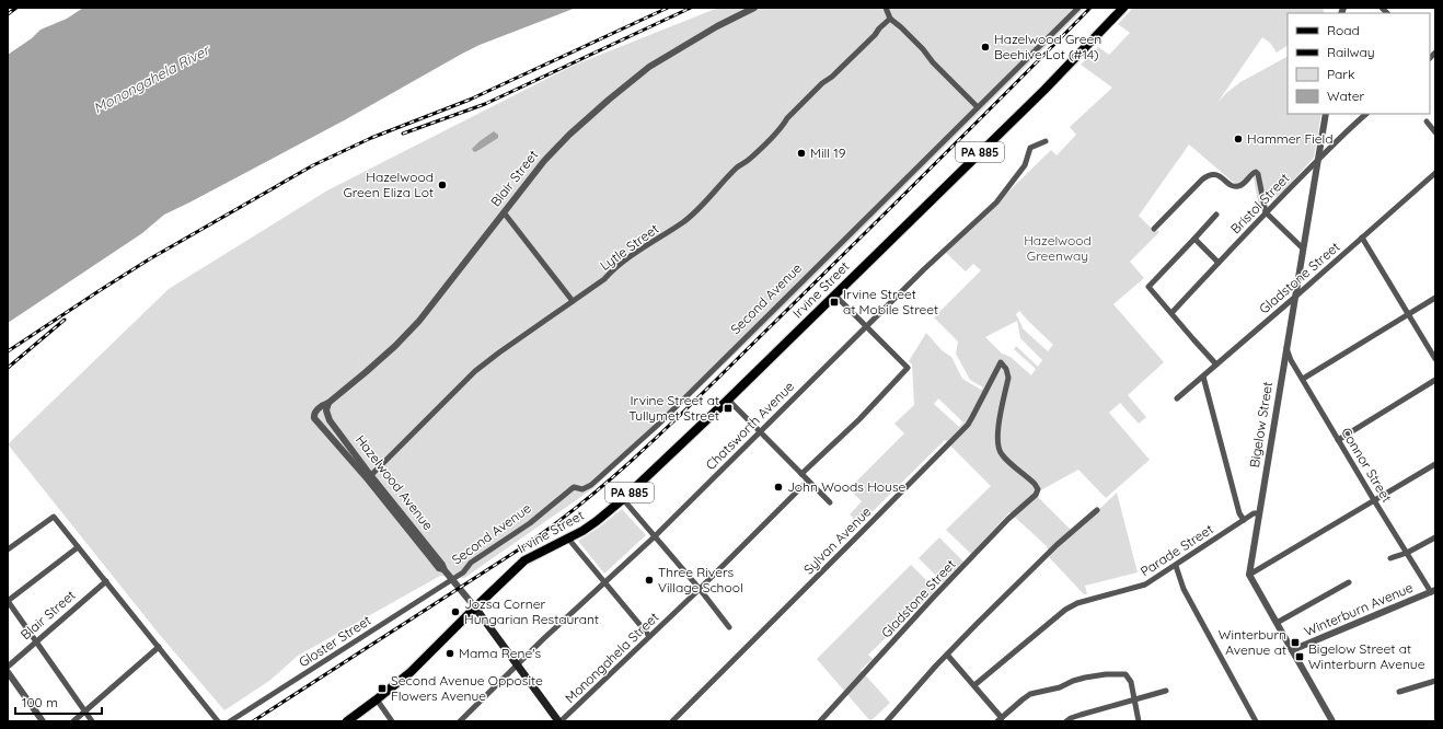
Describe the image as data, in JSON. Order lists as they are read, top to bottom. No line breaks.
{"streets":{"main road":["PA 885","Irvine Street","Hazelwood Avenue"],"street":["Blair Street","Bristol Street","Lytle Street","Gladstone Street","Second Avenue","Bigelow Street","Chatsworth Avenue","Connor Street","Sylvan Avenue","Parade Street","Winterburn Avenue","Gloster Street","Monongahela Street"]},"crossings":[["PA 885","Irvine Street"],["PA 885","Hazelwood Avenue"],["Blair Street","Hazelwood Avenue"],["Bristol Street","Bigelow Street"],["Lytle Street","Hazelwood Avenue"],["Gladstone Street","Bigelow Street"],["Gladstone Street","Sylvan Avenue"],["Irvine Street","Hazelwood Avenue"],["Second Avenue","Hazelwood Avenue"],["Second Avenue","Gloster Street"],["Bigelow Street","Connor Street"],["Bigelow Street","Parade Street"],["Chatsworth Avenue","Hazelwood Avenue"],["Connor Street","Winterburn Avenue"],["Hazelwood Avenue","Gloster Street"],["Hazelwood Avenue","Monongahela Street"]],"water":["Monongahela River"],"parks":["Hazelwood Greenway"],"places":{"other":["Hazelwood Green Beehive Lot (#14)","Hammer Field","Mill 19","Hazelwood Green Eliza Lot","John Woods House","Three Rivers Village School","Jozsa Corner Hungarian Restaurant","Mama Rene's"],"transit":["Irvine Street at Mobile Street","Irvine Street at Tullymet Street","Winterburn Avenue at","Bigelow Street at Winterburn Avenue","Second Avenue Opposite Flowers Avenue"]},"legend":["Road","Railway","Park","Water"],"scale_bar":"100 m"}
